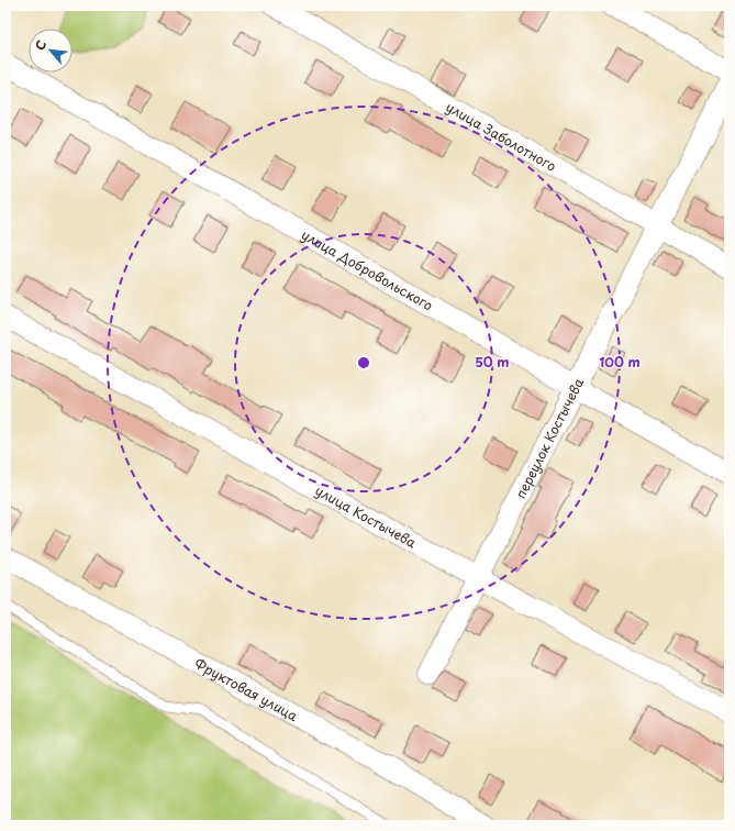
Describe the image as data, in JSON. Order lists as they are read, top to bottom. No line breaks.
{"streets":{"street":["улица Заболотного","улица Добровольского","переулок Костычева","улица Костычева","Фруктовая улица"]},"crossings":[["улица Заболотного","переулок Костычева"],["улица Добровольского","переулок Костычева"],["переулок Костычева","улица Костычева"]],"north":"top left","rings":["50 m","100 m"]}
